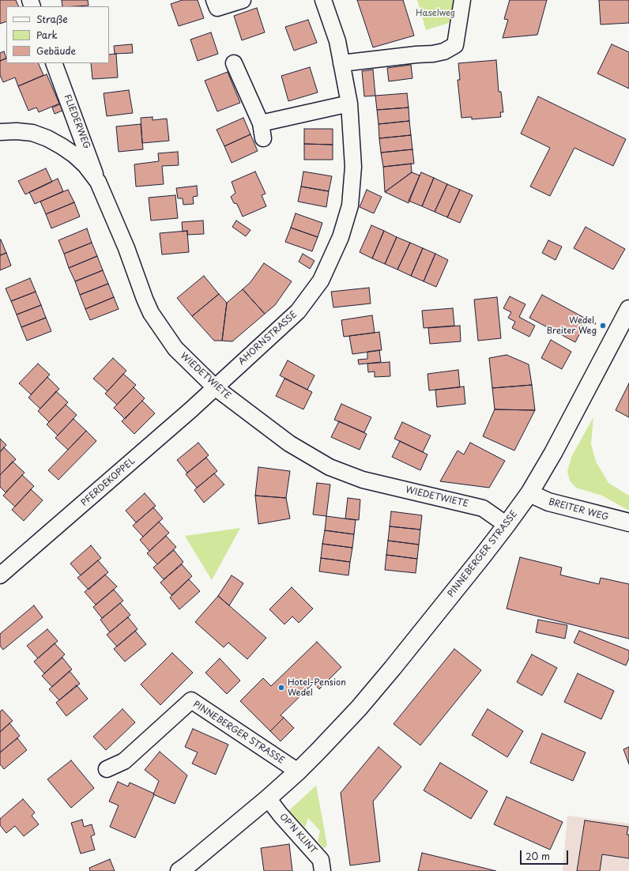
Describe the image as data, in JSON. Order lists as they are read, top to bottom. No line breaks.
{"streets":{"main road":["BREITER WEG","PINNEBERGER STRASSE"],"street":["FLIEDERWEG","AHORNSTRASSE","WIEDETWIETE","PFERDEKOPPEL","OP'N KLINT"]},"crossings":[["FLIEDERWEG","WIEDETWIETE"],["AHORNSTRASSE","WIEDETWIETE"],["AHORNSTRASSE","PFERDEKOPPEL"],["WIEDETWIETE","PFERDEKOPPEL"],["WIEDETWIETE","PINNEBERGER STRASSE"],["BREITER WEG","PINNEBERGER STRASSE"],["PINNEBERGER STRASSE","OP'N KLINT"]],"parks":["Haselweg"],"places":["Wedel, Breiter Weg","Hotel-Pension Wedel"],"legend":["Straße","Park","Gebäude"],"scale_bar":"20 m"}
